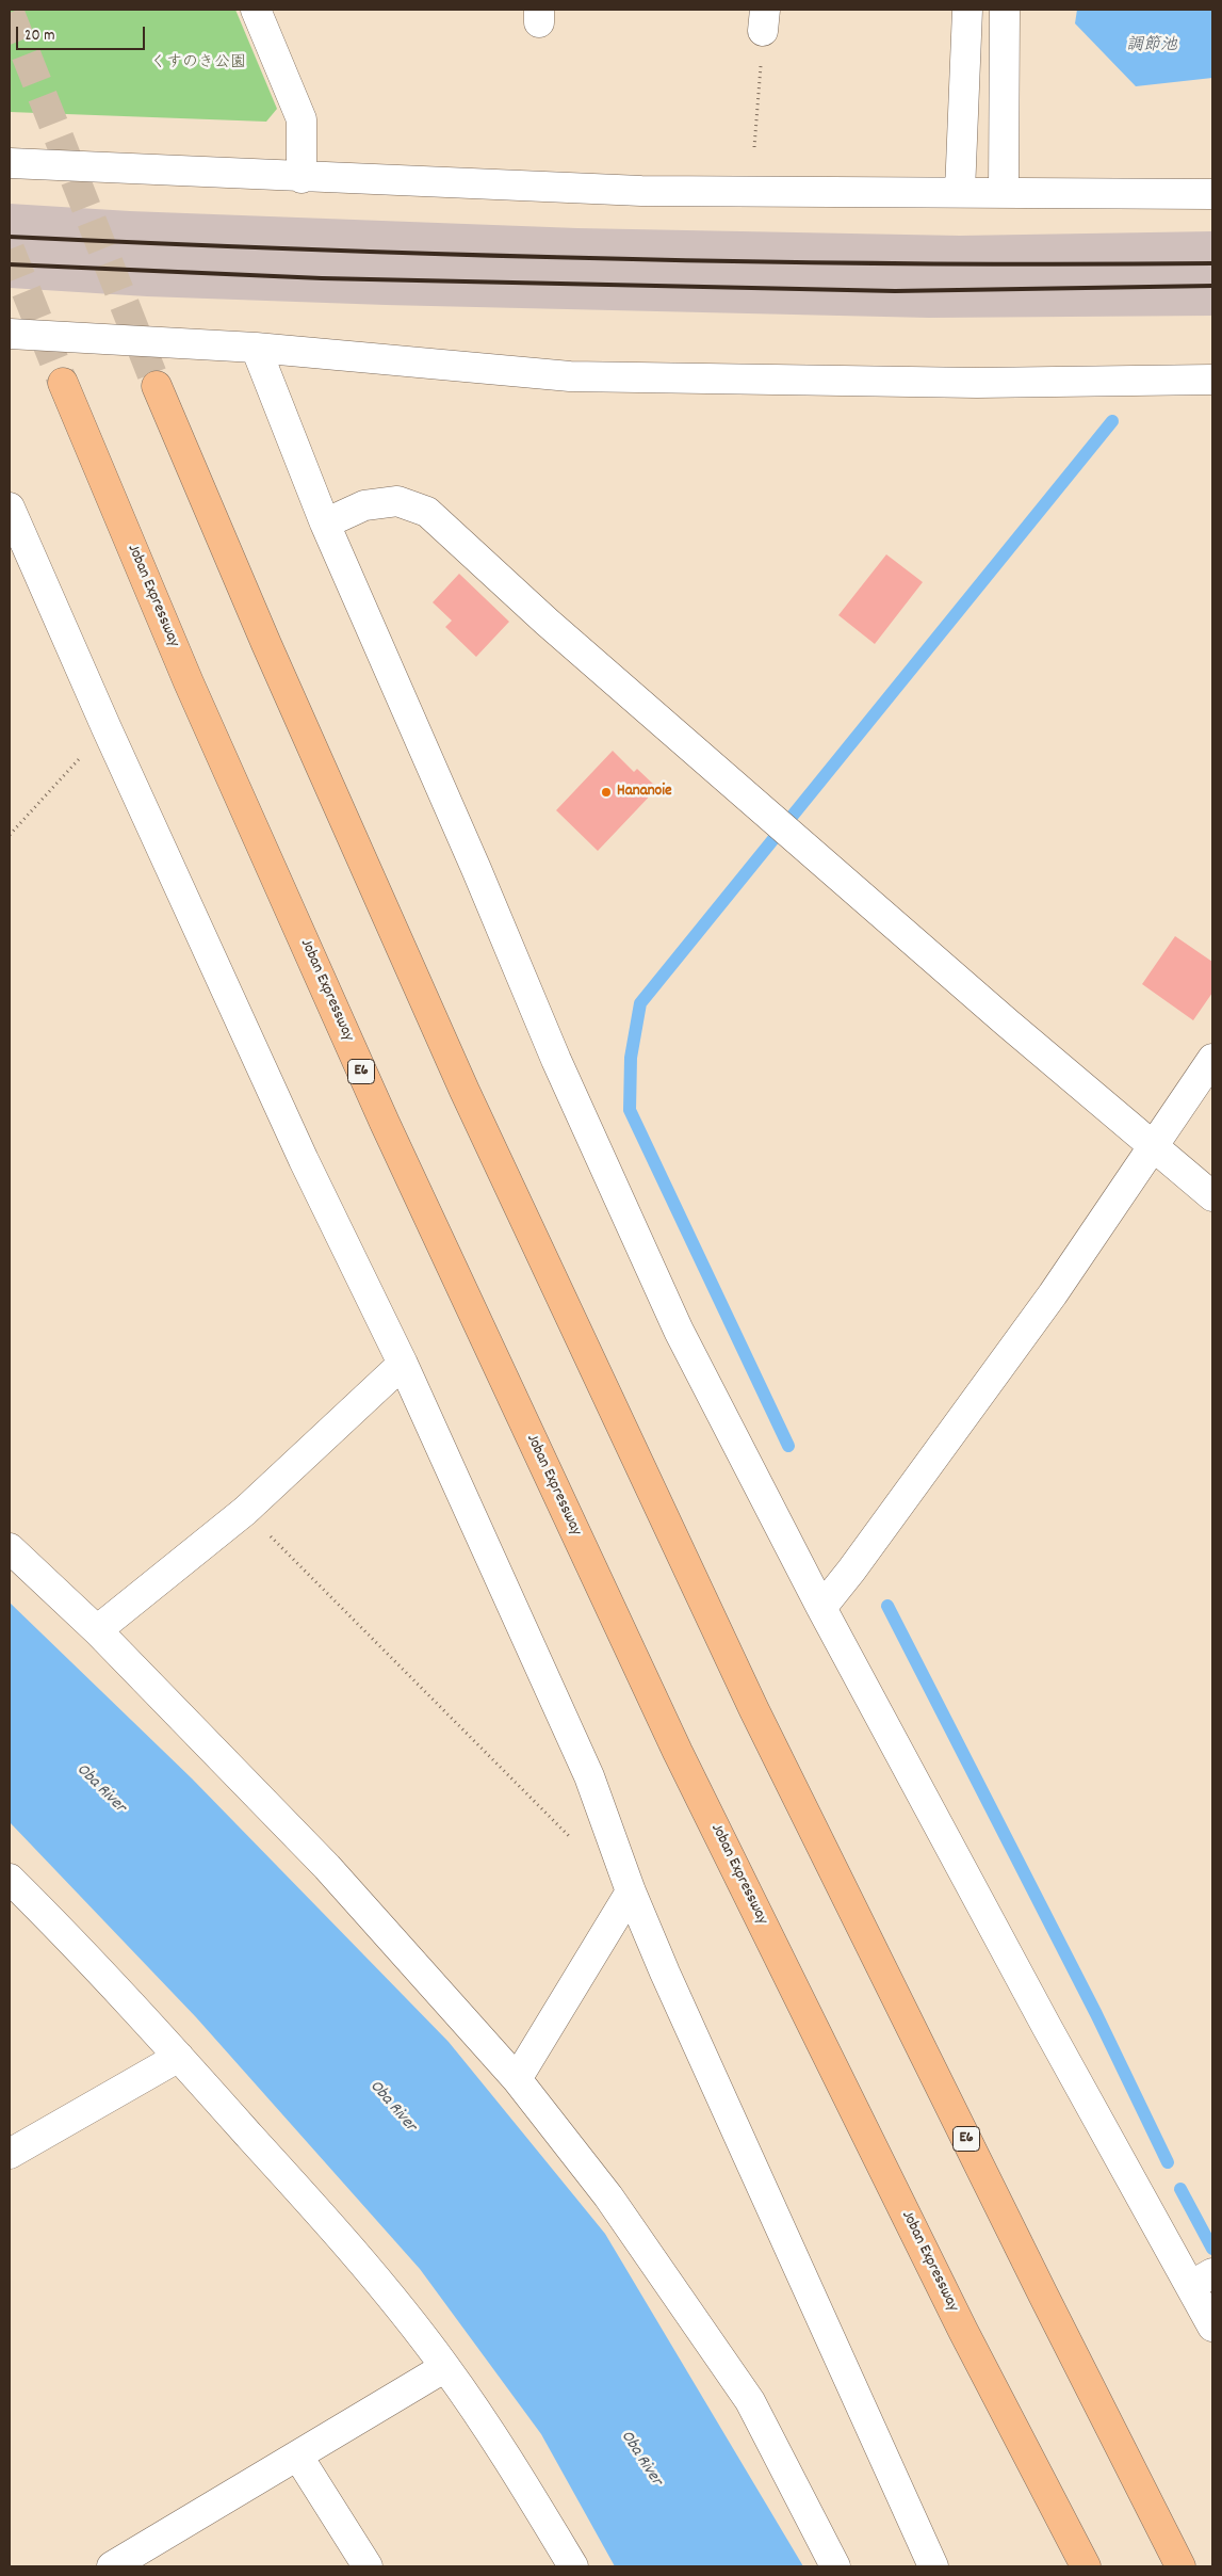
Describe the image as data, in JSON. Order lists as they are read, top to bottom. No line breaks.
{"streets":{"highway":["Joban Expressway","E6"]},"water":["調節池","Oba River"],"parks":["くすのき公園"],"places":["Hananoie"],"scale_bar":"20 m"}
